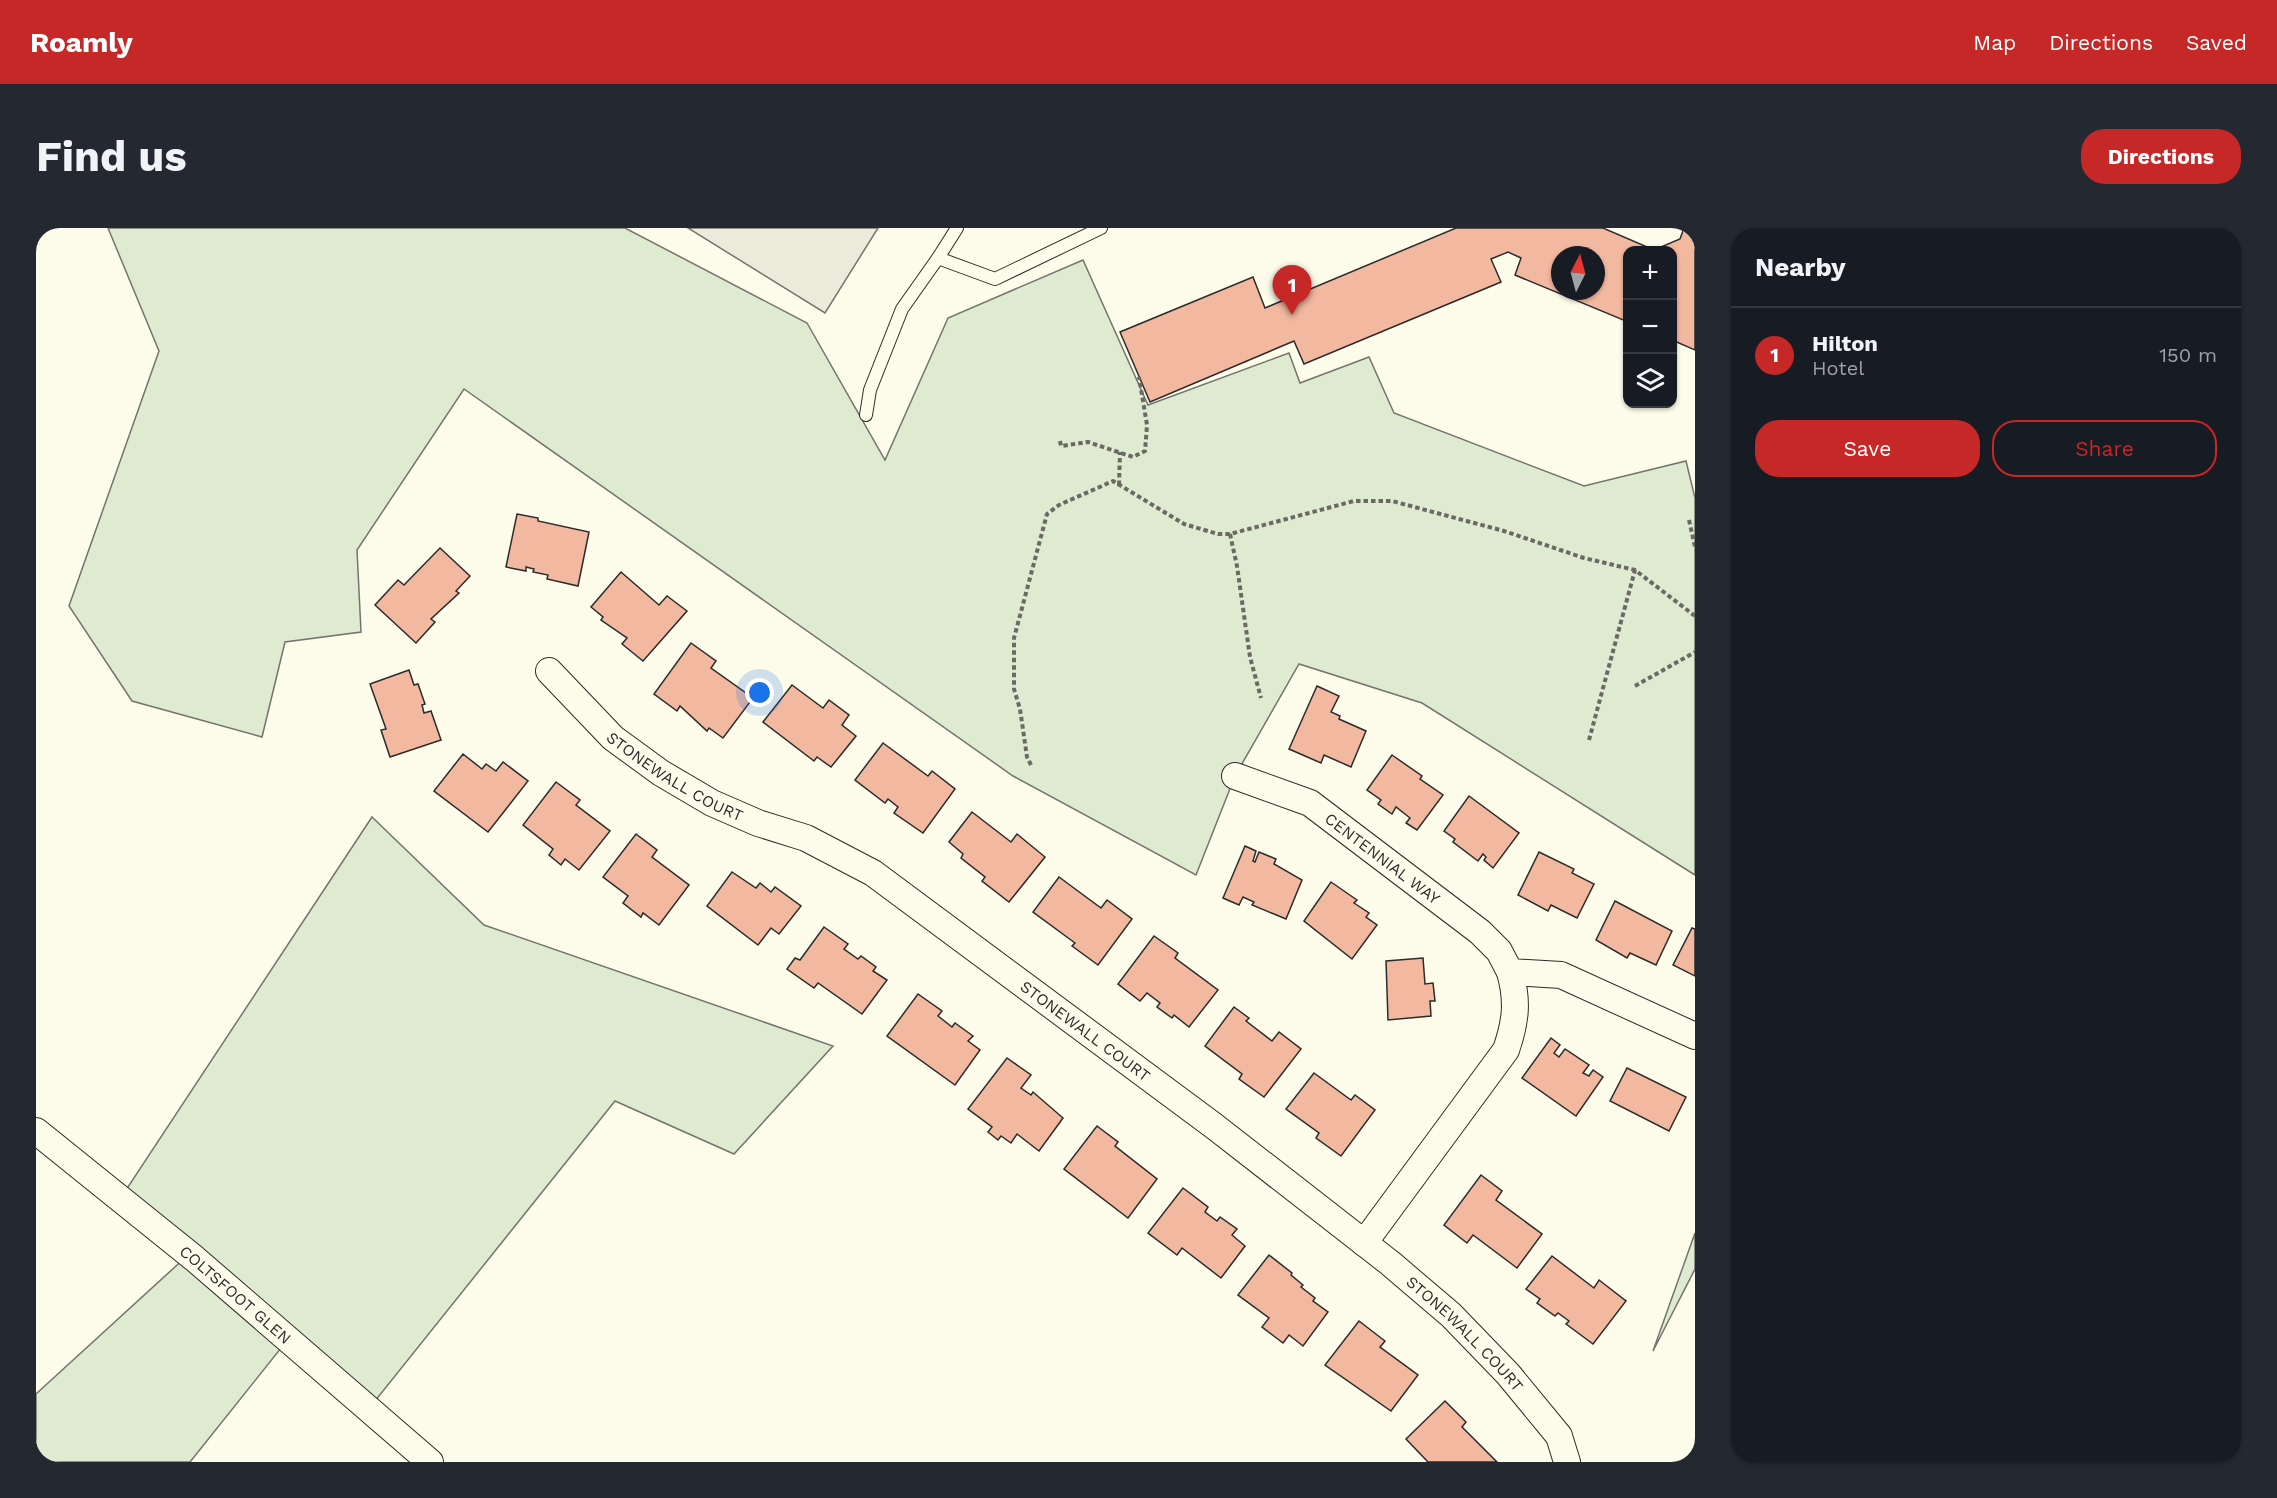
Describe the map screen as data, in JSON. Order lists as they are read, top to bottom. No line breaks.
{"streets":{"street":["STONEWALL COURT","CENTENNIAL WAY","COLTSFOOT GLEN"]},"crossings":[["STONEWALL COURT","CENTENNIAL WAY"]],"north":"top","page":{"header":"Roamly","nav":["Map","Directions","Saved"],"buttons":["Directions",["Save","Share"]],"title":"Find us","heading":"Nearby","map_buttons":["+","−"],"pins":"1","list":[{"mark":"1","name":"Hilton","note":"Hotel","value":"150 m"}]}}
